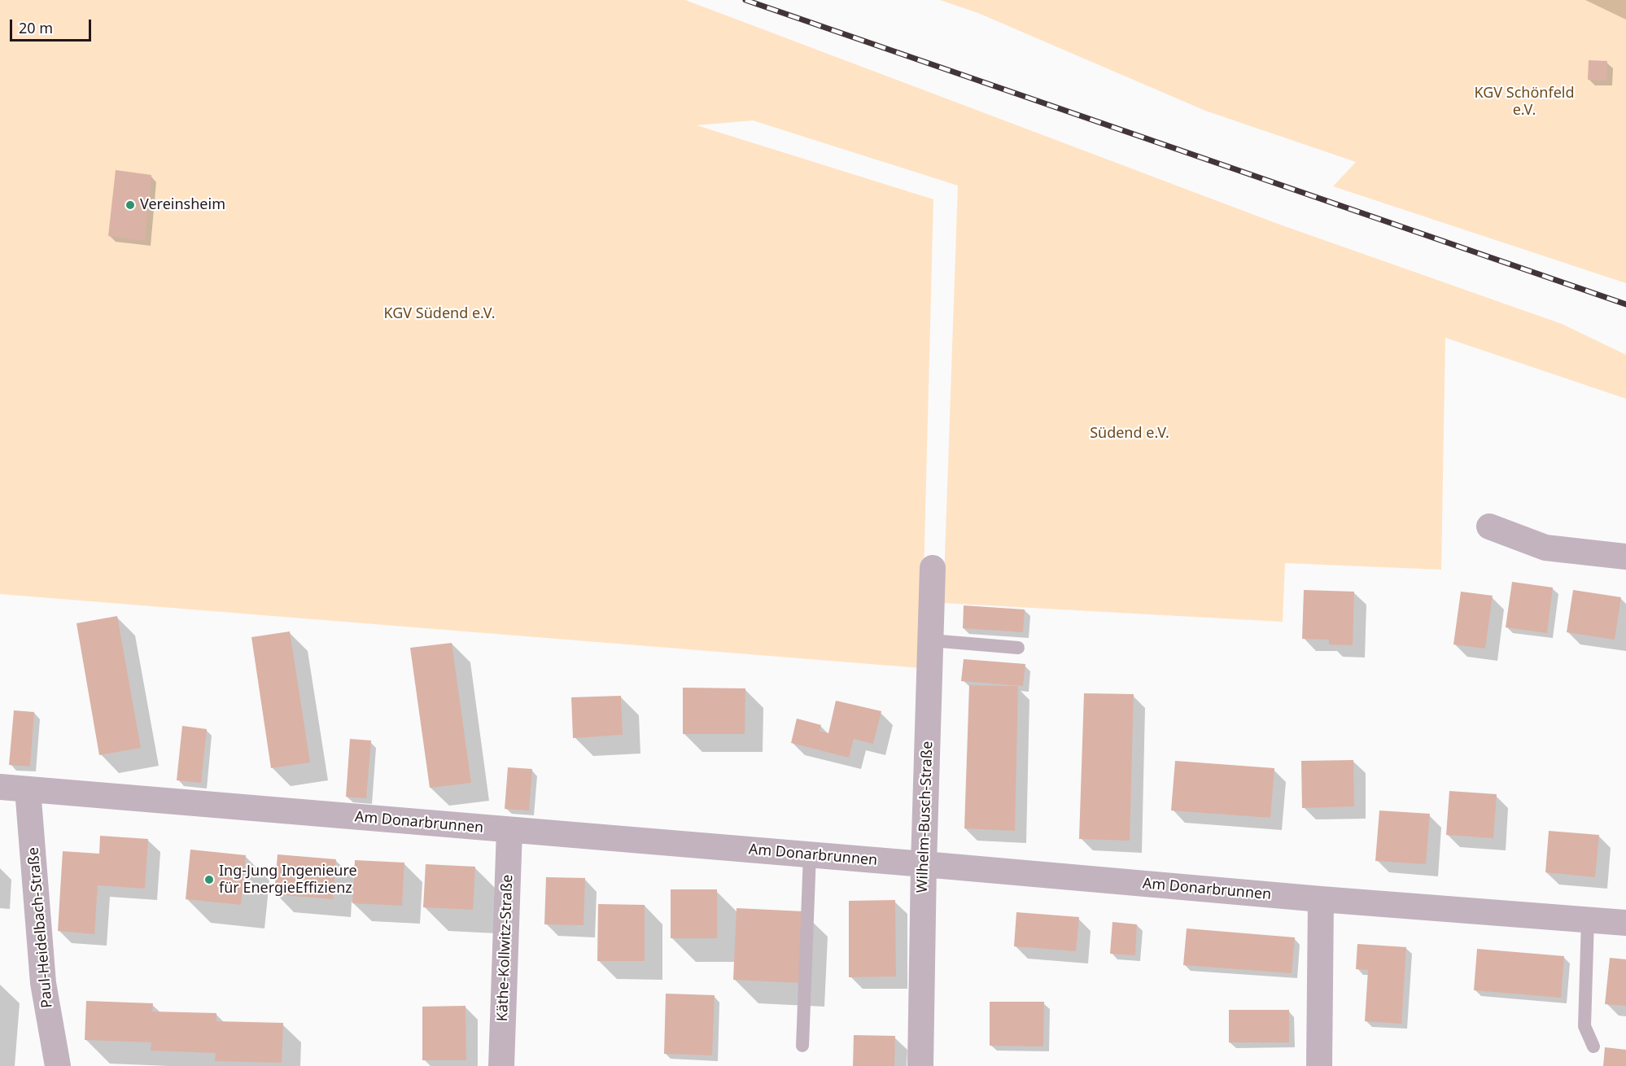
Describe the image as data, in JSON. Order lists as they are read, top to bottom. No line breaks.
{"streets":{"street":["Wilhelm-Busch-Straße","Am Donarbrunnen","Paul-Heidelbach-Straße","Käthe-Kollwitz-Straße"]},"crossings":[["Wilhelm-Busch-Straße","Am Donarbrunnen"],["Am Donarbrunnen","Paul-Heidelbach-Straße"],["Am Donarbrunnen","Käthe-Kollwitz-Straße"]],"parks":["KGV Schönfeld e.V.","KGV Südend e.V.","Südend e.V."],"places":["Vereinsheim","Ing-Jung Ingenieure für EnergieEffizienz"],"scale_bar":"20 m"}
